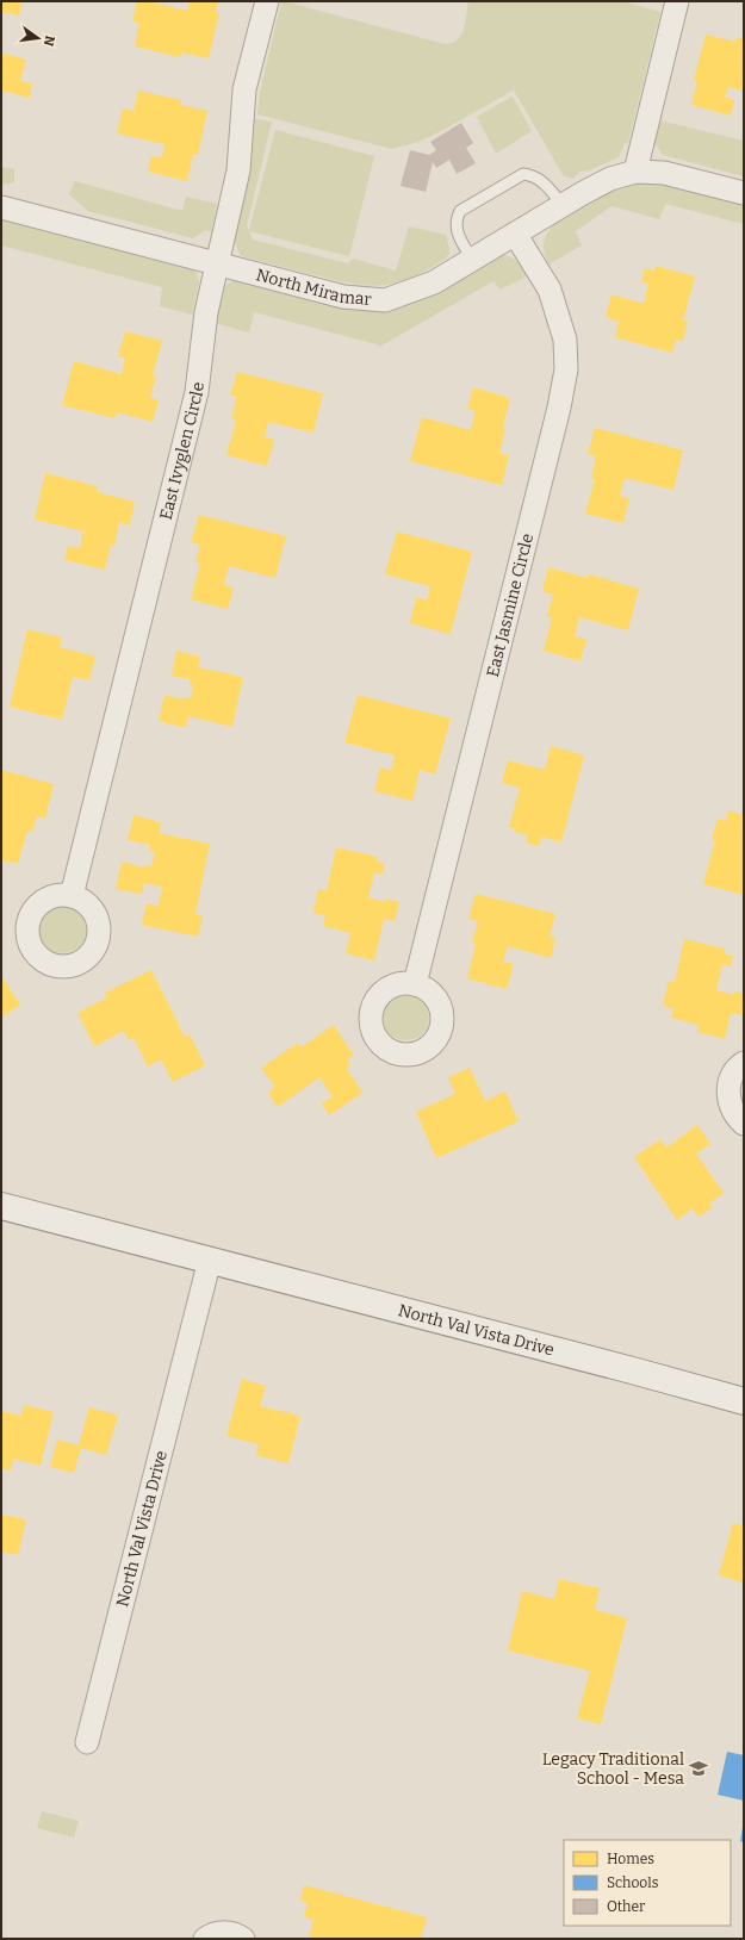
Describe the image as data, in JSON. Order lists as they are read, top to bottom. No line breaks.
{"streets":{"main road":["North Val Vista Drive"],"street":["North Miramar","East Ivyglen Circle","East Jasmine Circle"]},"crossings":[["North Miramar","East Ivyglen Circle"],["North Miramar","East Jasmine Circle"]],"places":{"school or university":["Legacy Traditional School - Mesa"]},"legend":["Homes","Schools","Other"],"north":"right"}
